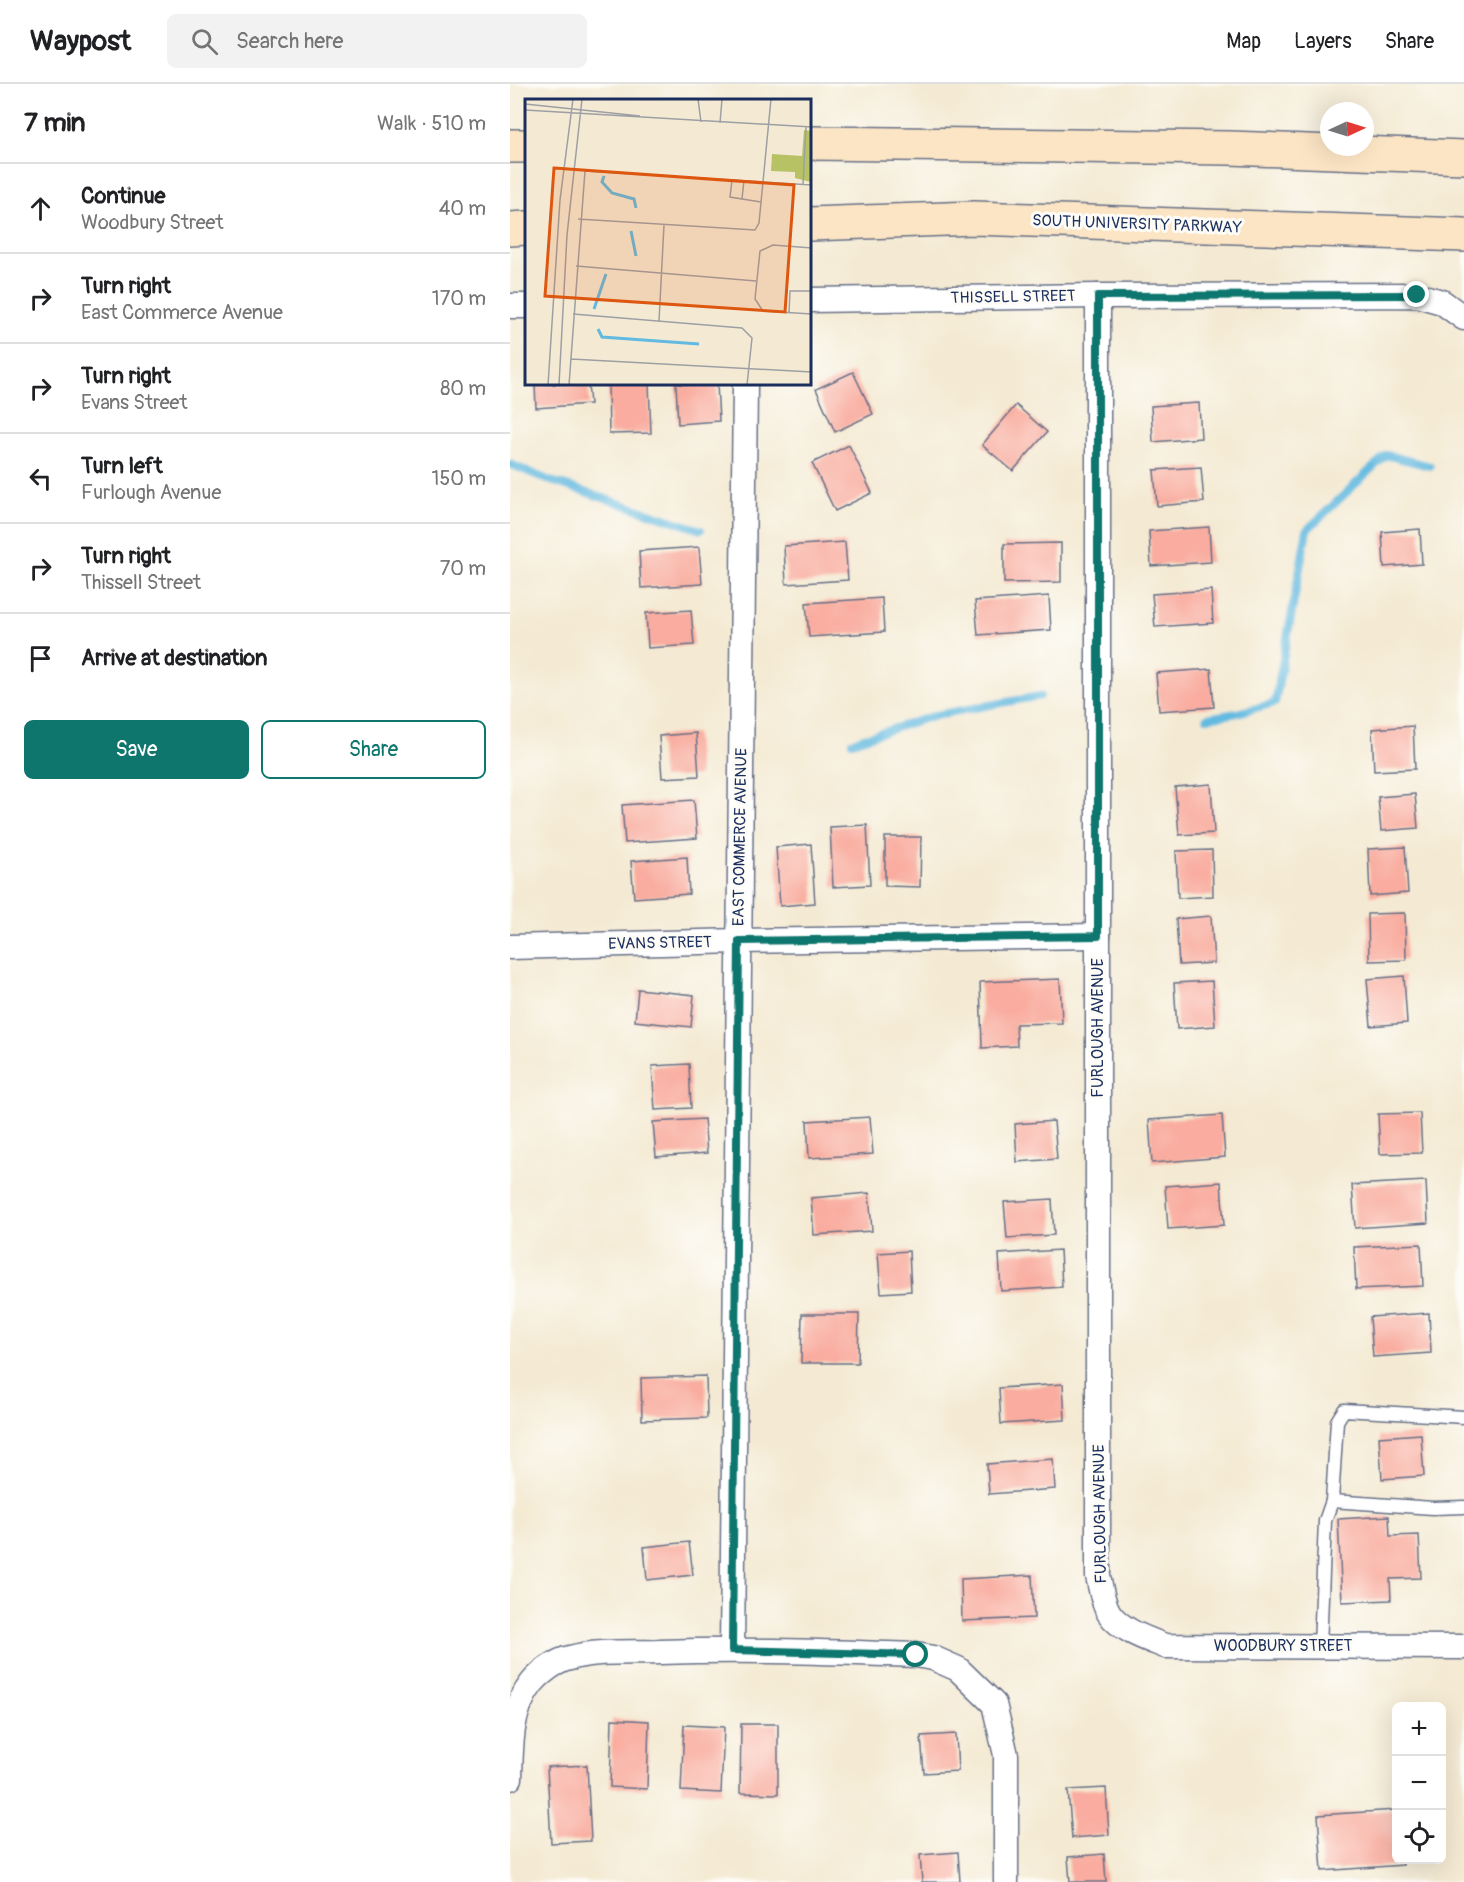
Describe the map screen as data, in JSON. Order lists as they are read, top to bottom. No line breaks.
{"streets":{"main road":["SOUTH UNIVERSITY PARKWAY"],"street":["THISSELL STREET","EAST COMMERCE AVENUE","EVANS STREET","FURLOUGH AVENUE","WOODBURY STREET"]},"crossings":[["THISSELL STREET","FURLOUGH AVENUE"],["EAST COMMERCE AVENUE","EVANS STREET"],["EVANS STREET","FURLOUGH AVENUE"],["FURLOUGH AVENUE","WOODBURY STREET"]],"north":"right","page":{"header":"Waypost","search":"Search here","nav":["Map","Layers","Share"],"heading":["7 min","Walk · 510 m"],"list":[["Continue","Woodbury Street","40 m"],["Turn right","East Commerce Avenue","170 m"],["Turn right","Evans Street","80 m"],["Turn left","Furlough Avenue","150 m"],["Turn right","Thissell Street","70 m"],"Arrive at destination"],"buttons":["Save","Share"],"map_buttons":["+","−"]}}
